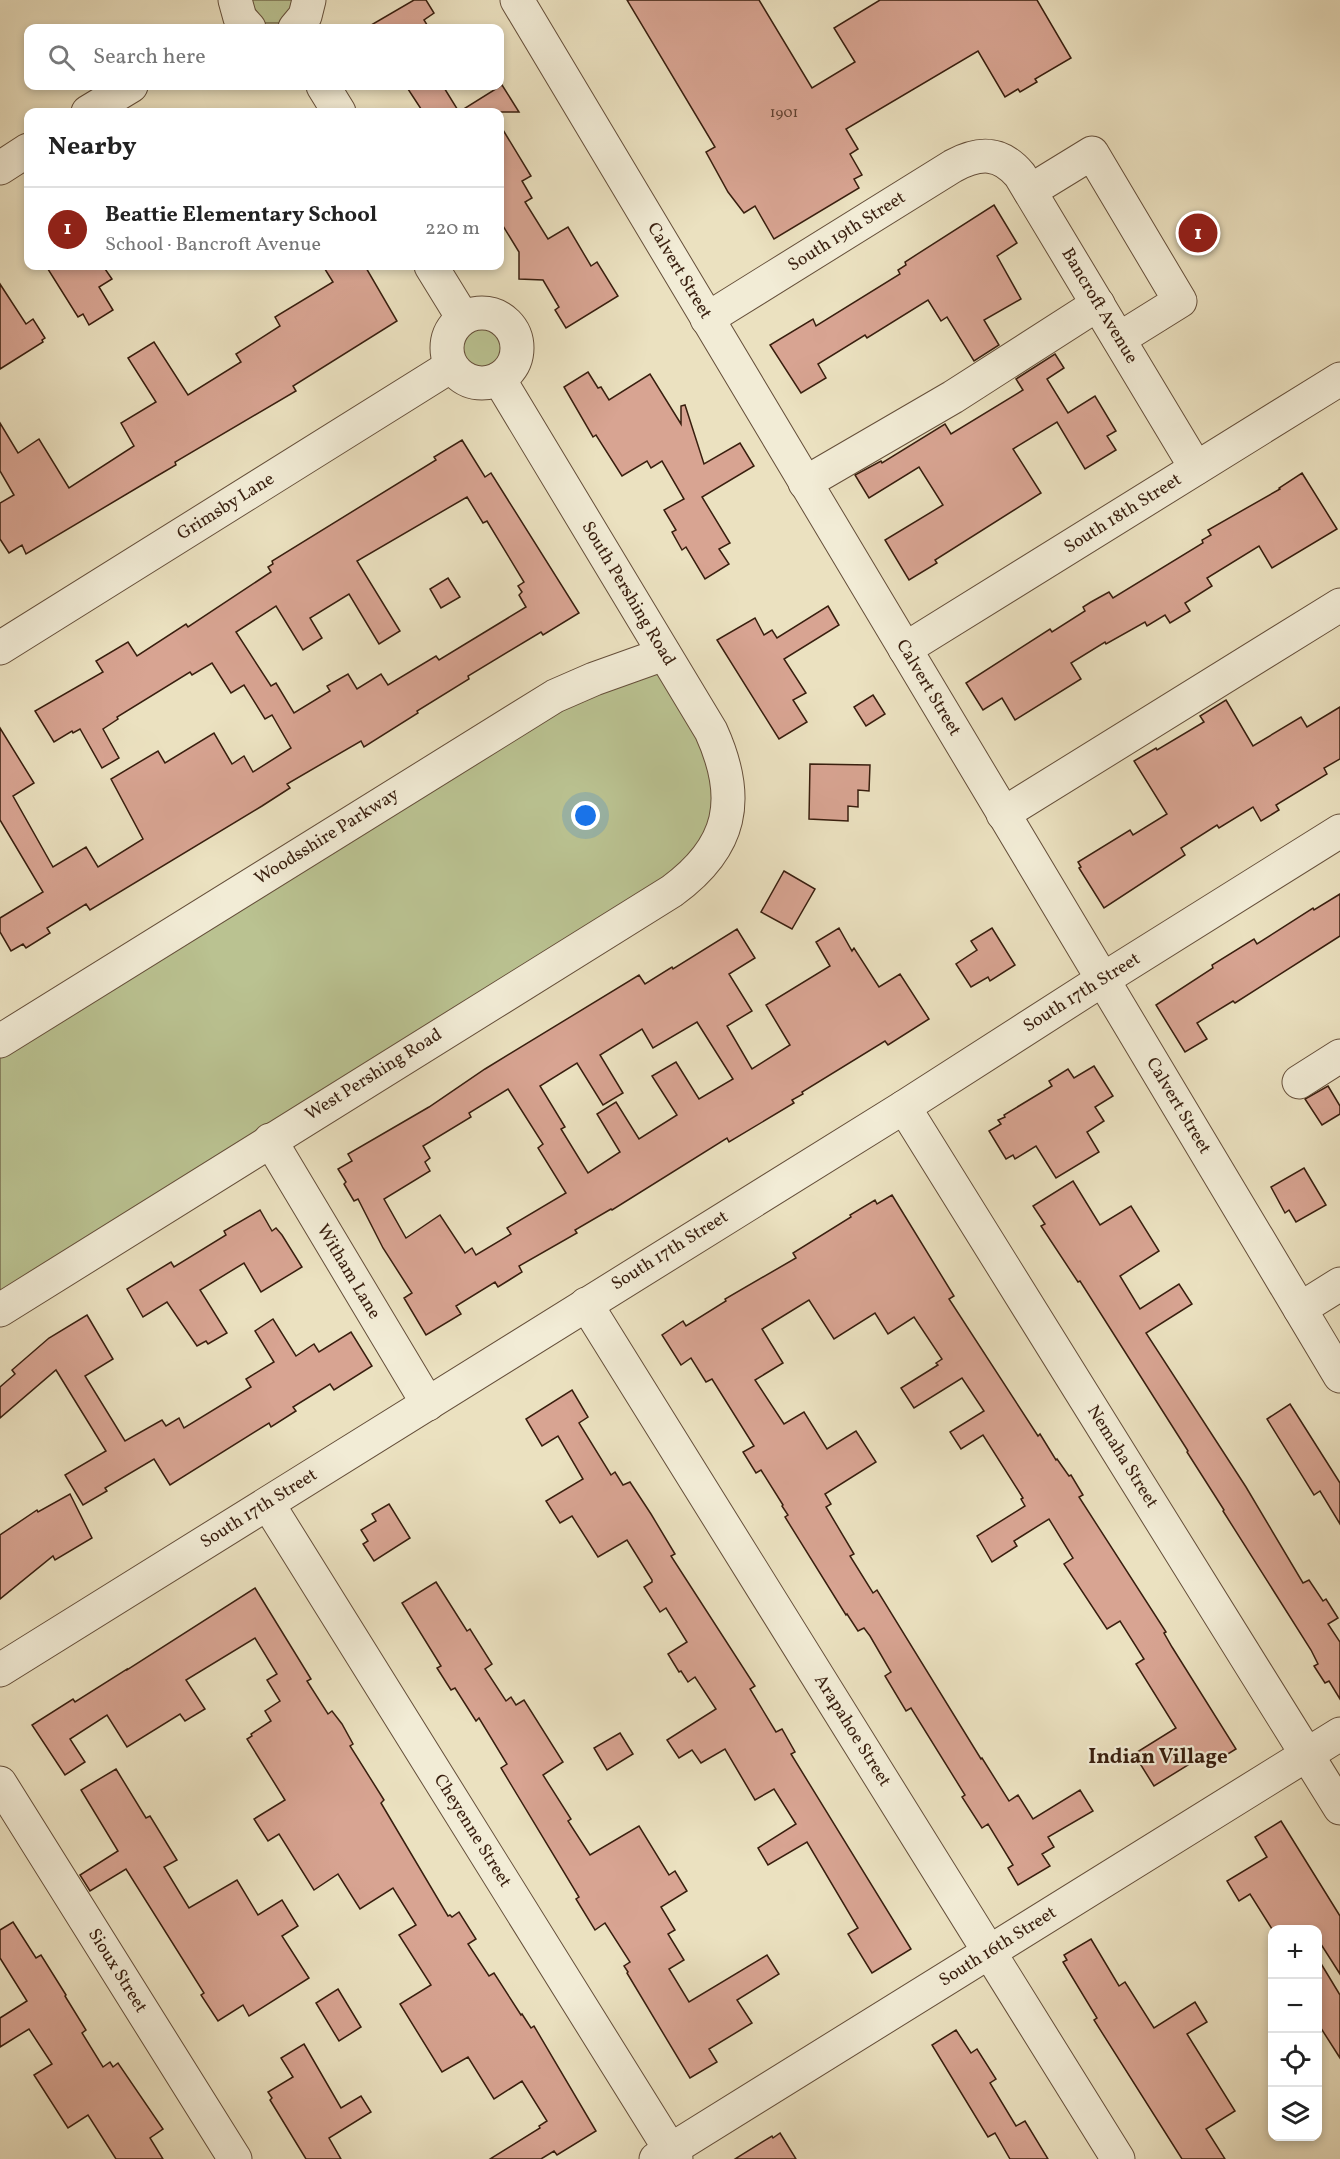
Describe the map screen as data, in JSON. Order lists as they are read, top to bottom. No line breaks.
{"streets":{"street":["South 19th Street","Calvert Street","Bancroft Avenue","Grimsby Lane","South 18th Street","South Pershing Road","Woodsshire Parkway","South 17th Street","West Pershing Road","Witham Lane","Nemaha Street","Arapahoe Street","Cheyenne Street","South 16th Street","Sioux Street"]},"crossings":[["South 19th Street","Calvert Street"],["South 19th Street","Bancroft Avenue"],["Calvert Street","South 18th Street"],["Calvert Street","South 17th Street"],["Bancroft Avenue","South 18th Street"],["Grimsby Lane","South Pershing Road"],["South Pershing Road","Woodsshire Parkway"],["South Pershing Road","West Pershing Road"],["South 17th Street","Witham Lane"],["South 17th Street","Nemaha Street"],["South 17th Street","Arapahoe Street"],["South 17th Street","Cheyenne Street"],["West Pershing Road","Witham Lane"],["Nemaha Street","South 16th Street"],["Arapahoe Street","South 16th Street"],["Cheyenne Street","South 16th Street"]],"districts":["Indian Village"],"house_numbers":["1901"],"page":{"search":"Search here","heading":"Nearby","list":[{"mark":"1","name":"Beattie Elementary School","note":"School · Bancroft Avenue","value":"220 m"}],"pins":"1","map_buttons":["+","−"]}}
